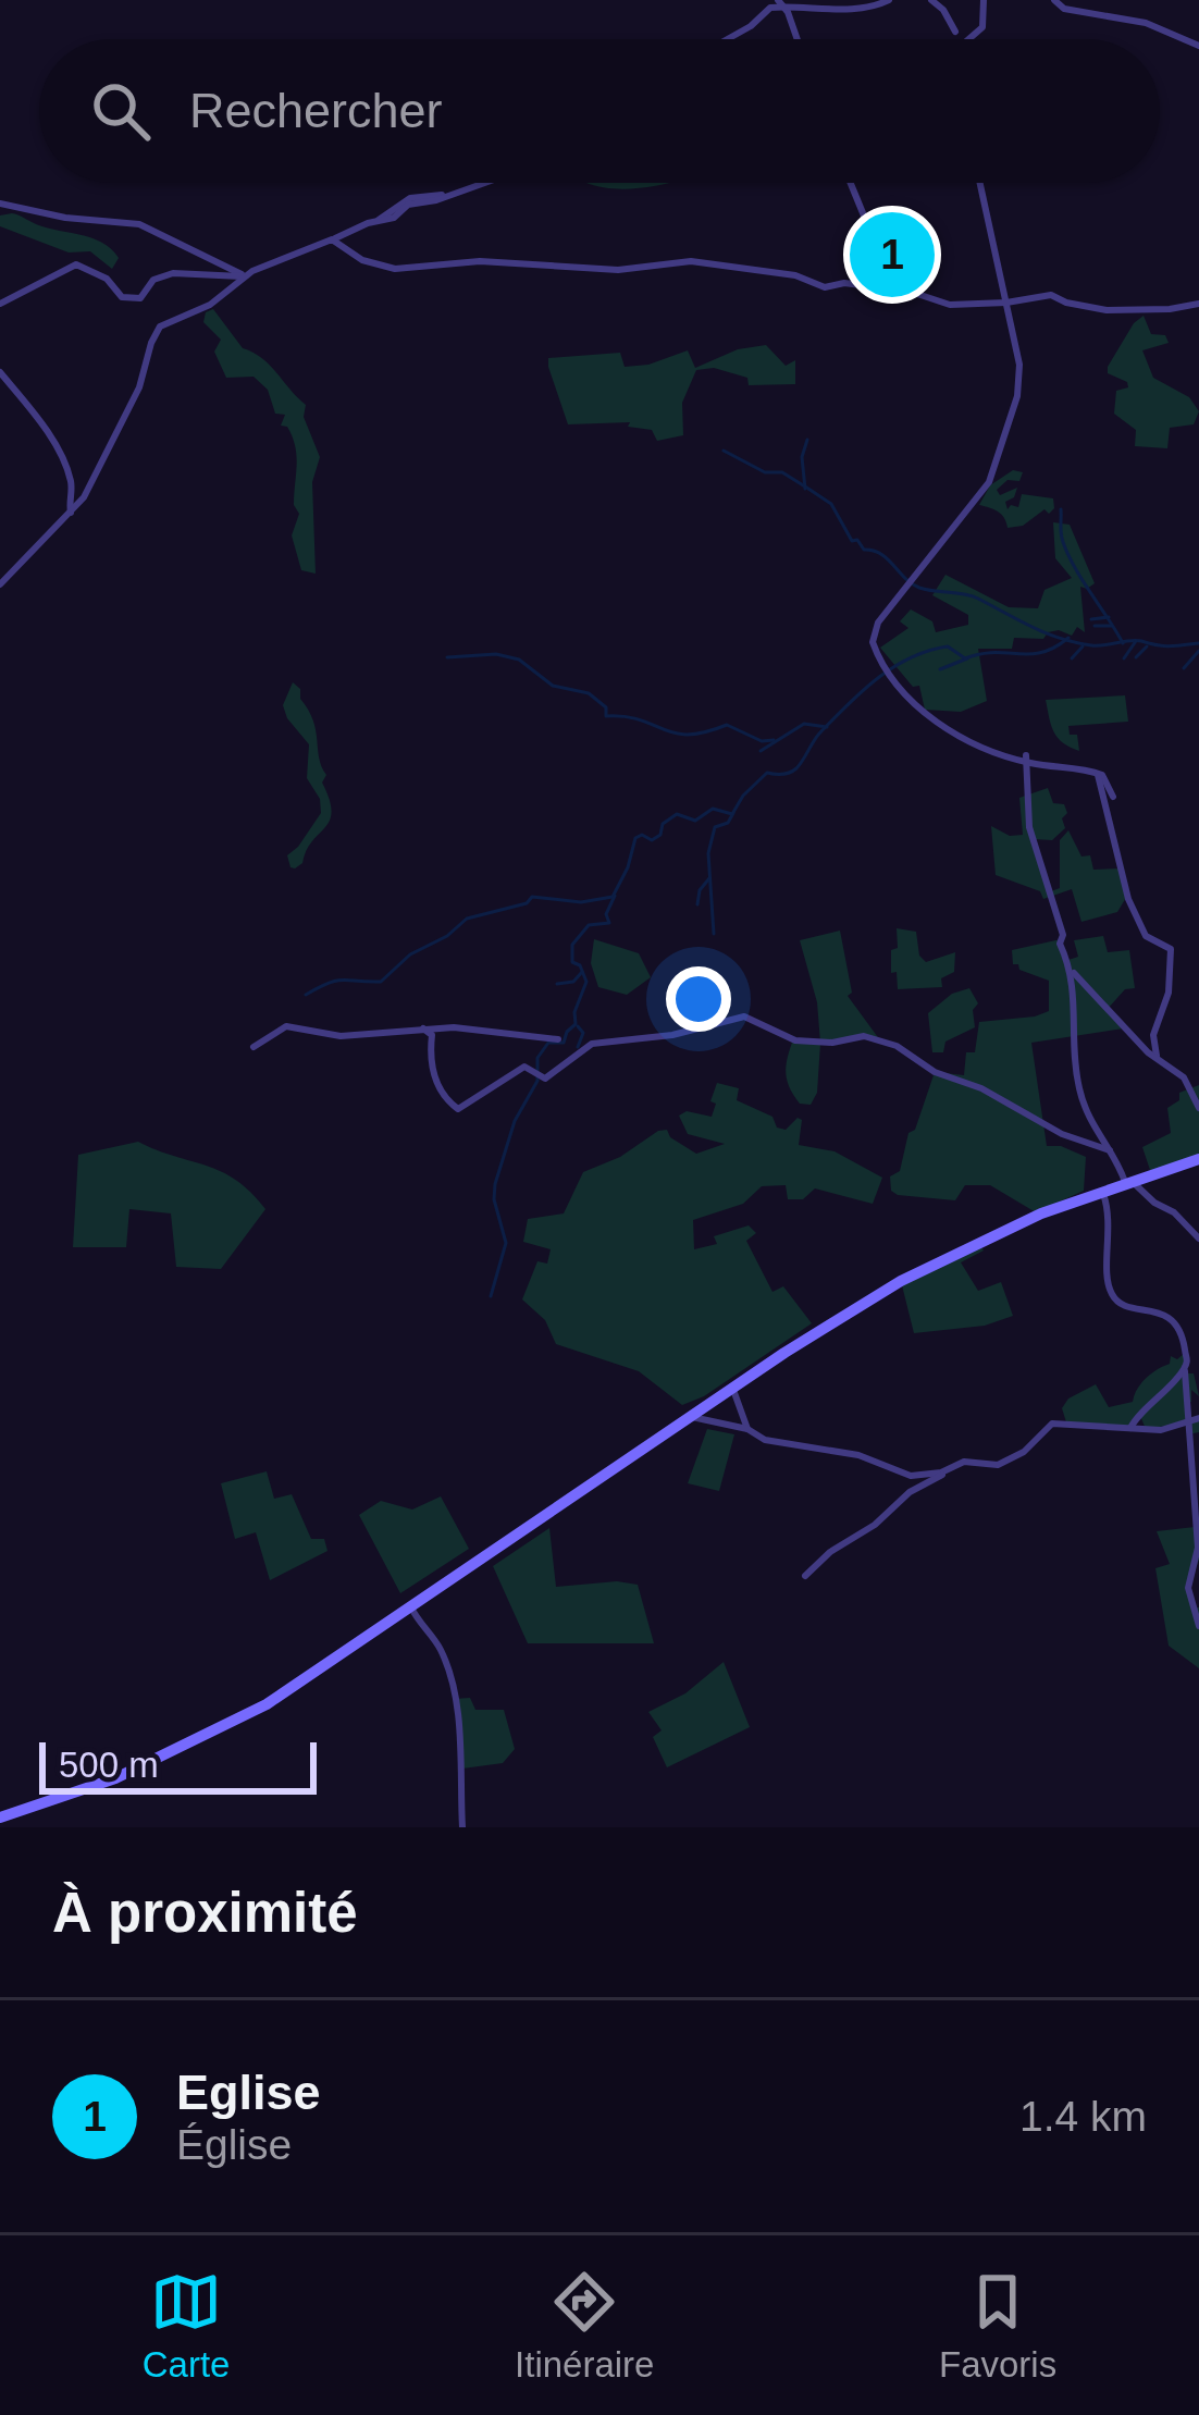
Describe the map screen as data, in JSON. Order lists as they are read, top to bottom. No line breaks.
{"scale_bar":"500 m","page":{"search":"Rechercher","pins":"1","scale":"500 m","heading":"À proximité","list":[{"mark":"1","name":"Eglise","note":"Église","value":"1.4 km"}],"nav":["Carte","Itinéraire","Favoris"]}}
